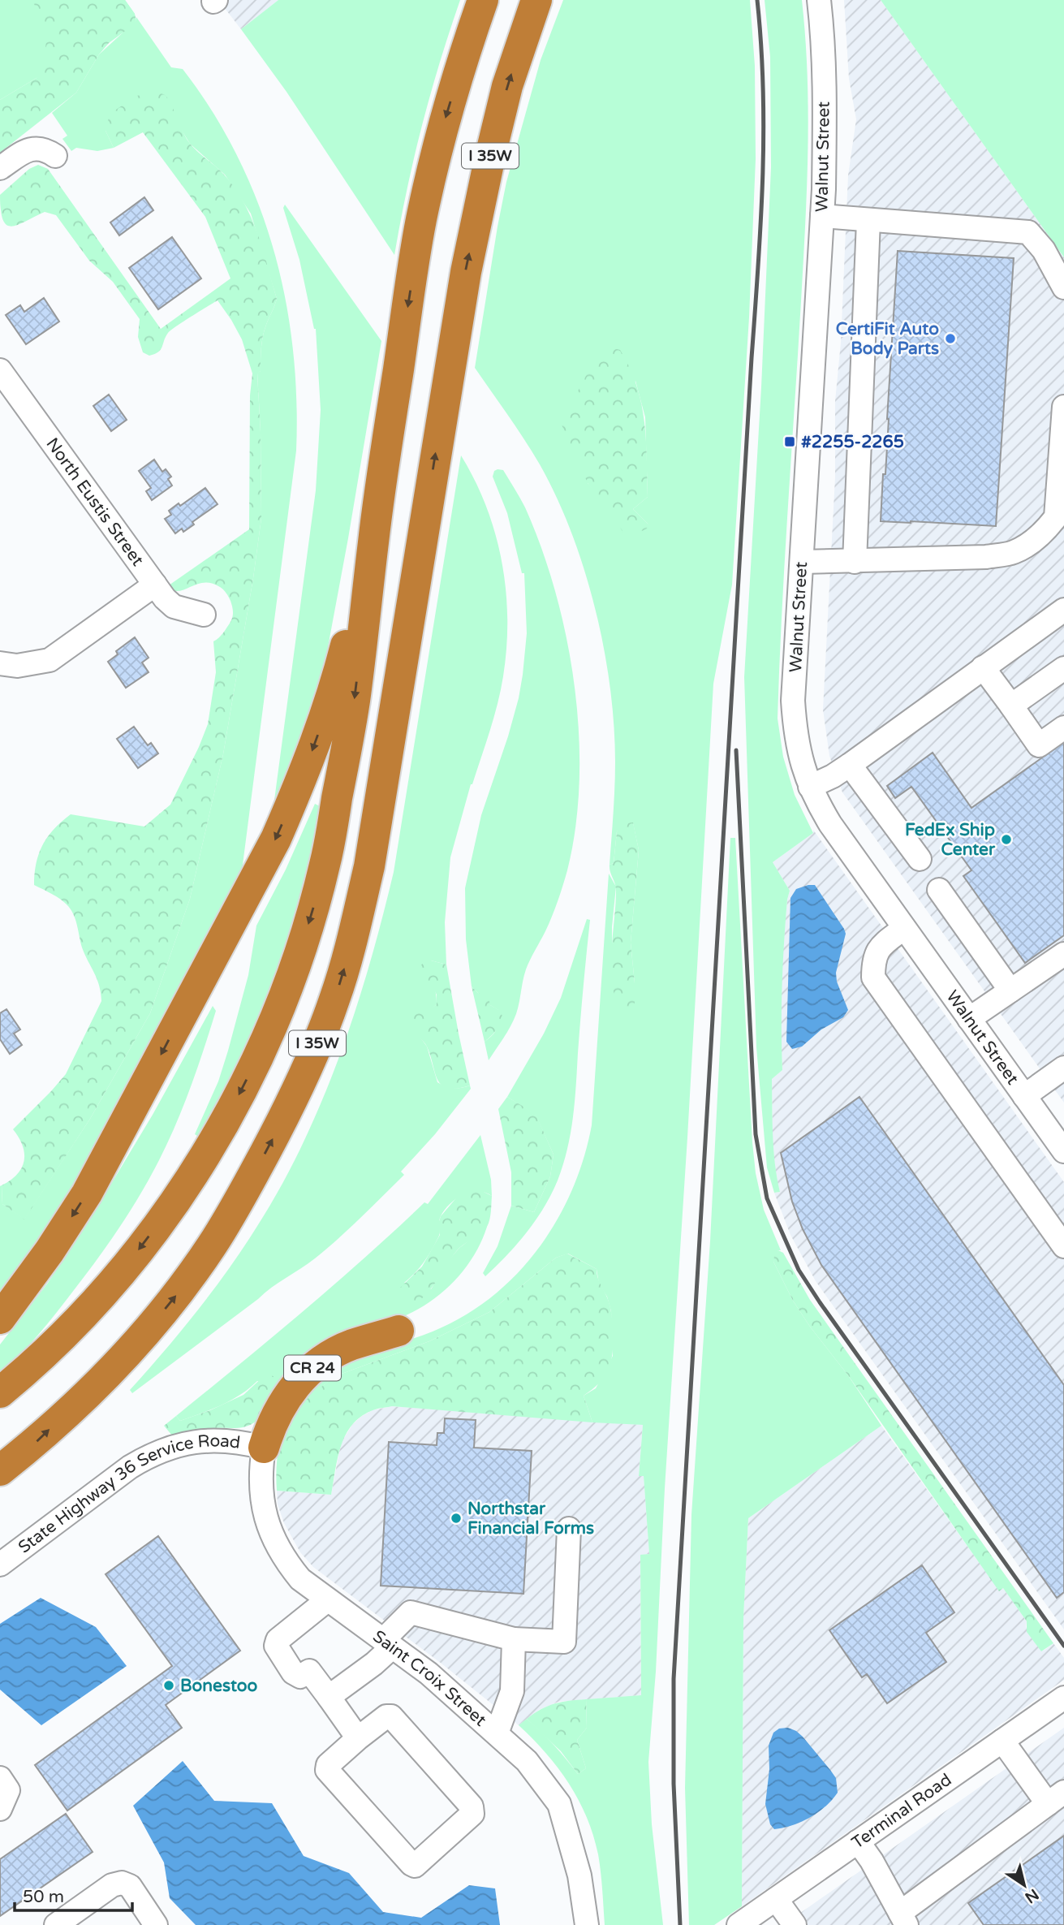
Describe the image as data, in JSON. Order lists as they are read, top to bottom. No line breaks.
{"streets":{"highway":["I 35W","CR 24"],"street":["Walnut Street","North Eustis Street","State Highway 36 Service Road","Saint Croix Street","Terminal Road"]},"crossings":[["CR 24","State Highway 36 Service Road"],["CR 24","Saint Croix Street"],["State Highway 36 Service Road","Saint Croix Street"]],"places":{"other":["CertiFit Auto Body Parts","FedEx Ship Center","Northstar Financial Forms","Bonestoo"],"transit":["#2255-2265"]},"scale_bar":"50 m","north":"bottom right"}
